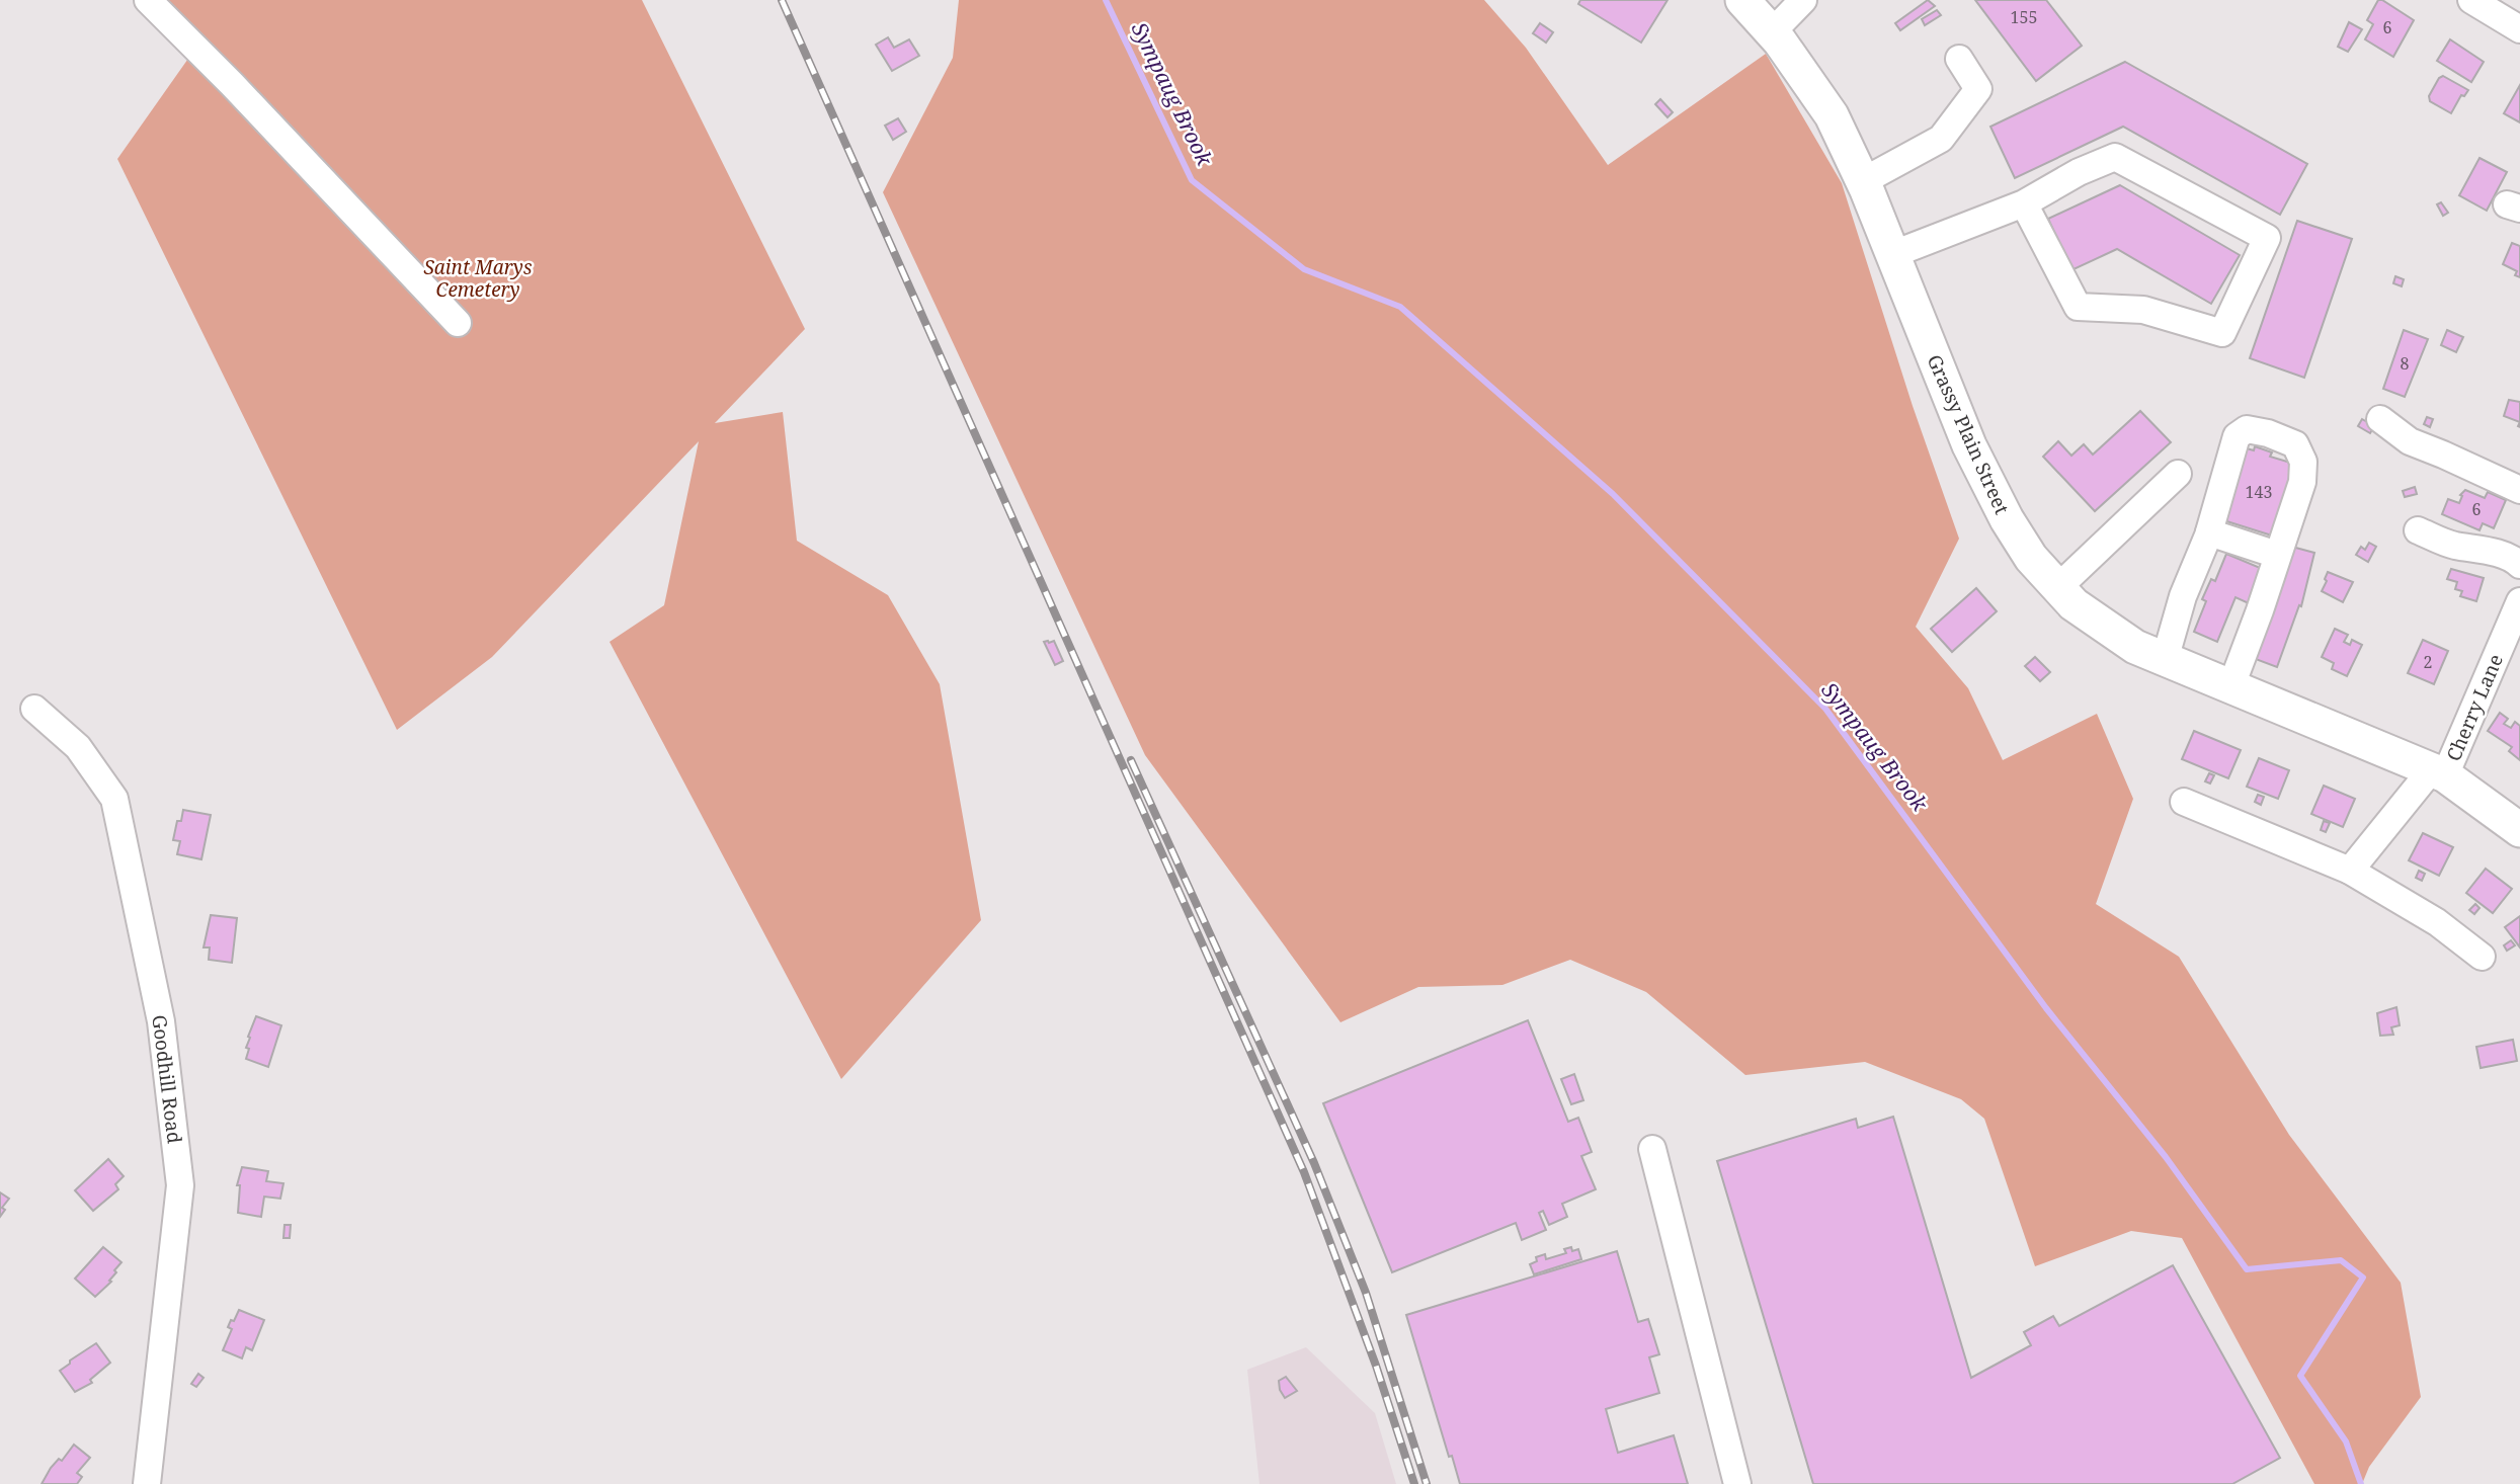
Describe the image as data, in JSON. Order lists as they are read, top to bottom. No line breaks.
{"streets":{"main road":["Grassy Plain Street"],"street":["Cherry Lane","Goodhill Road"]},"crossings":[["Grassy Plain Street","Cherry Lane"]],"water":["Sympaug Brook"],"parks":["Saint Marys Cemetery"],"house_numbers":["155","6","8","143","6","2"]}
